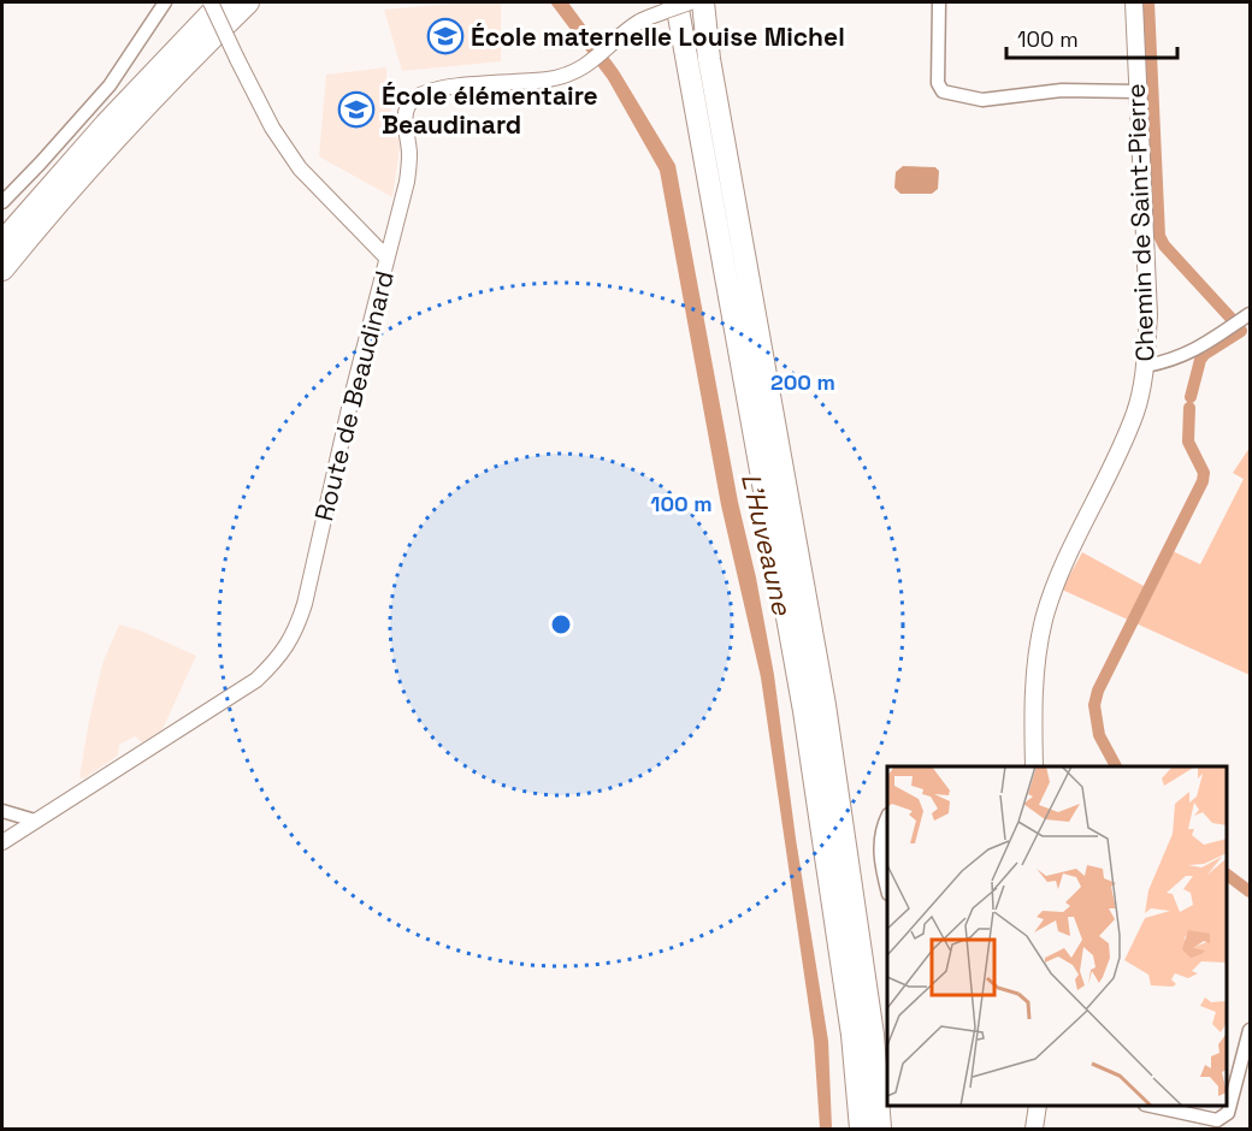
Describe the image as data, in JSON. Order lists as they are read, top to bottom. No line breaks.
{"streets":{"main road":["Chemin de Saint-Pierre"],"street":["Route de Beaudinard"]},"water":["L'Huveaune"],"places":{"school or university":["École maternelle Louise Michel","École élémentaire Beaudinard"]},"scale_bar":"100 m","rings":["200 m","100 m"]}
